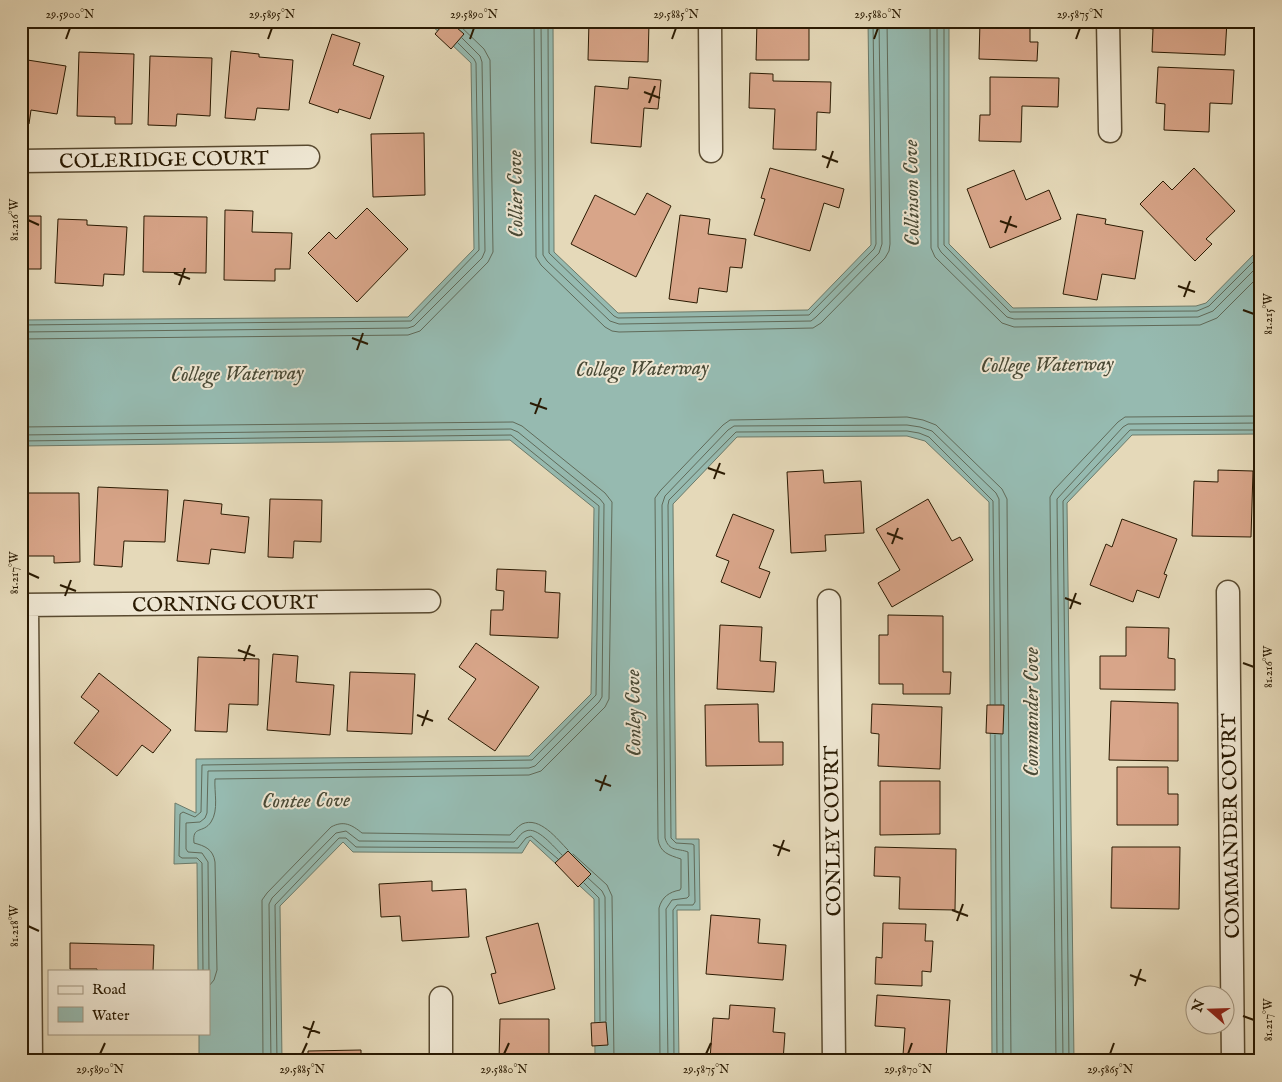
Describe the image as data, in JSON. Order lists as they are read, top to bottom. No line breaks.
{"streets":{"street":["COLERIDGE COURT","CORNING COURT","COMMANDER COURT","CONLEY COURT"]},"water":["Collinson Cove","Collier Cove","College Waterway","Commander Cove","Conley Cove","Contee Cove"],"legend":["Road","Water"],"north":"left","coordinates":["29.5900°N","29.5895°N","29.5890°N","29.5885°N","29.5880°N","29.5875°N","81.216°W","81.215°W","81.217°W","81.218°W","29.5870°N","29.5865°N"]}
